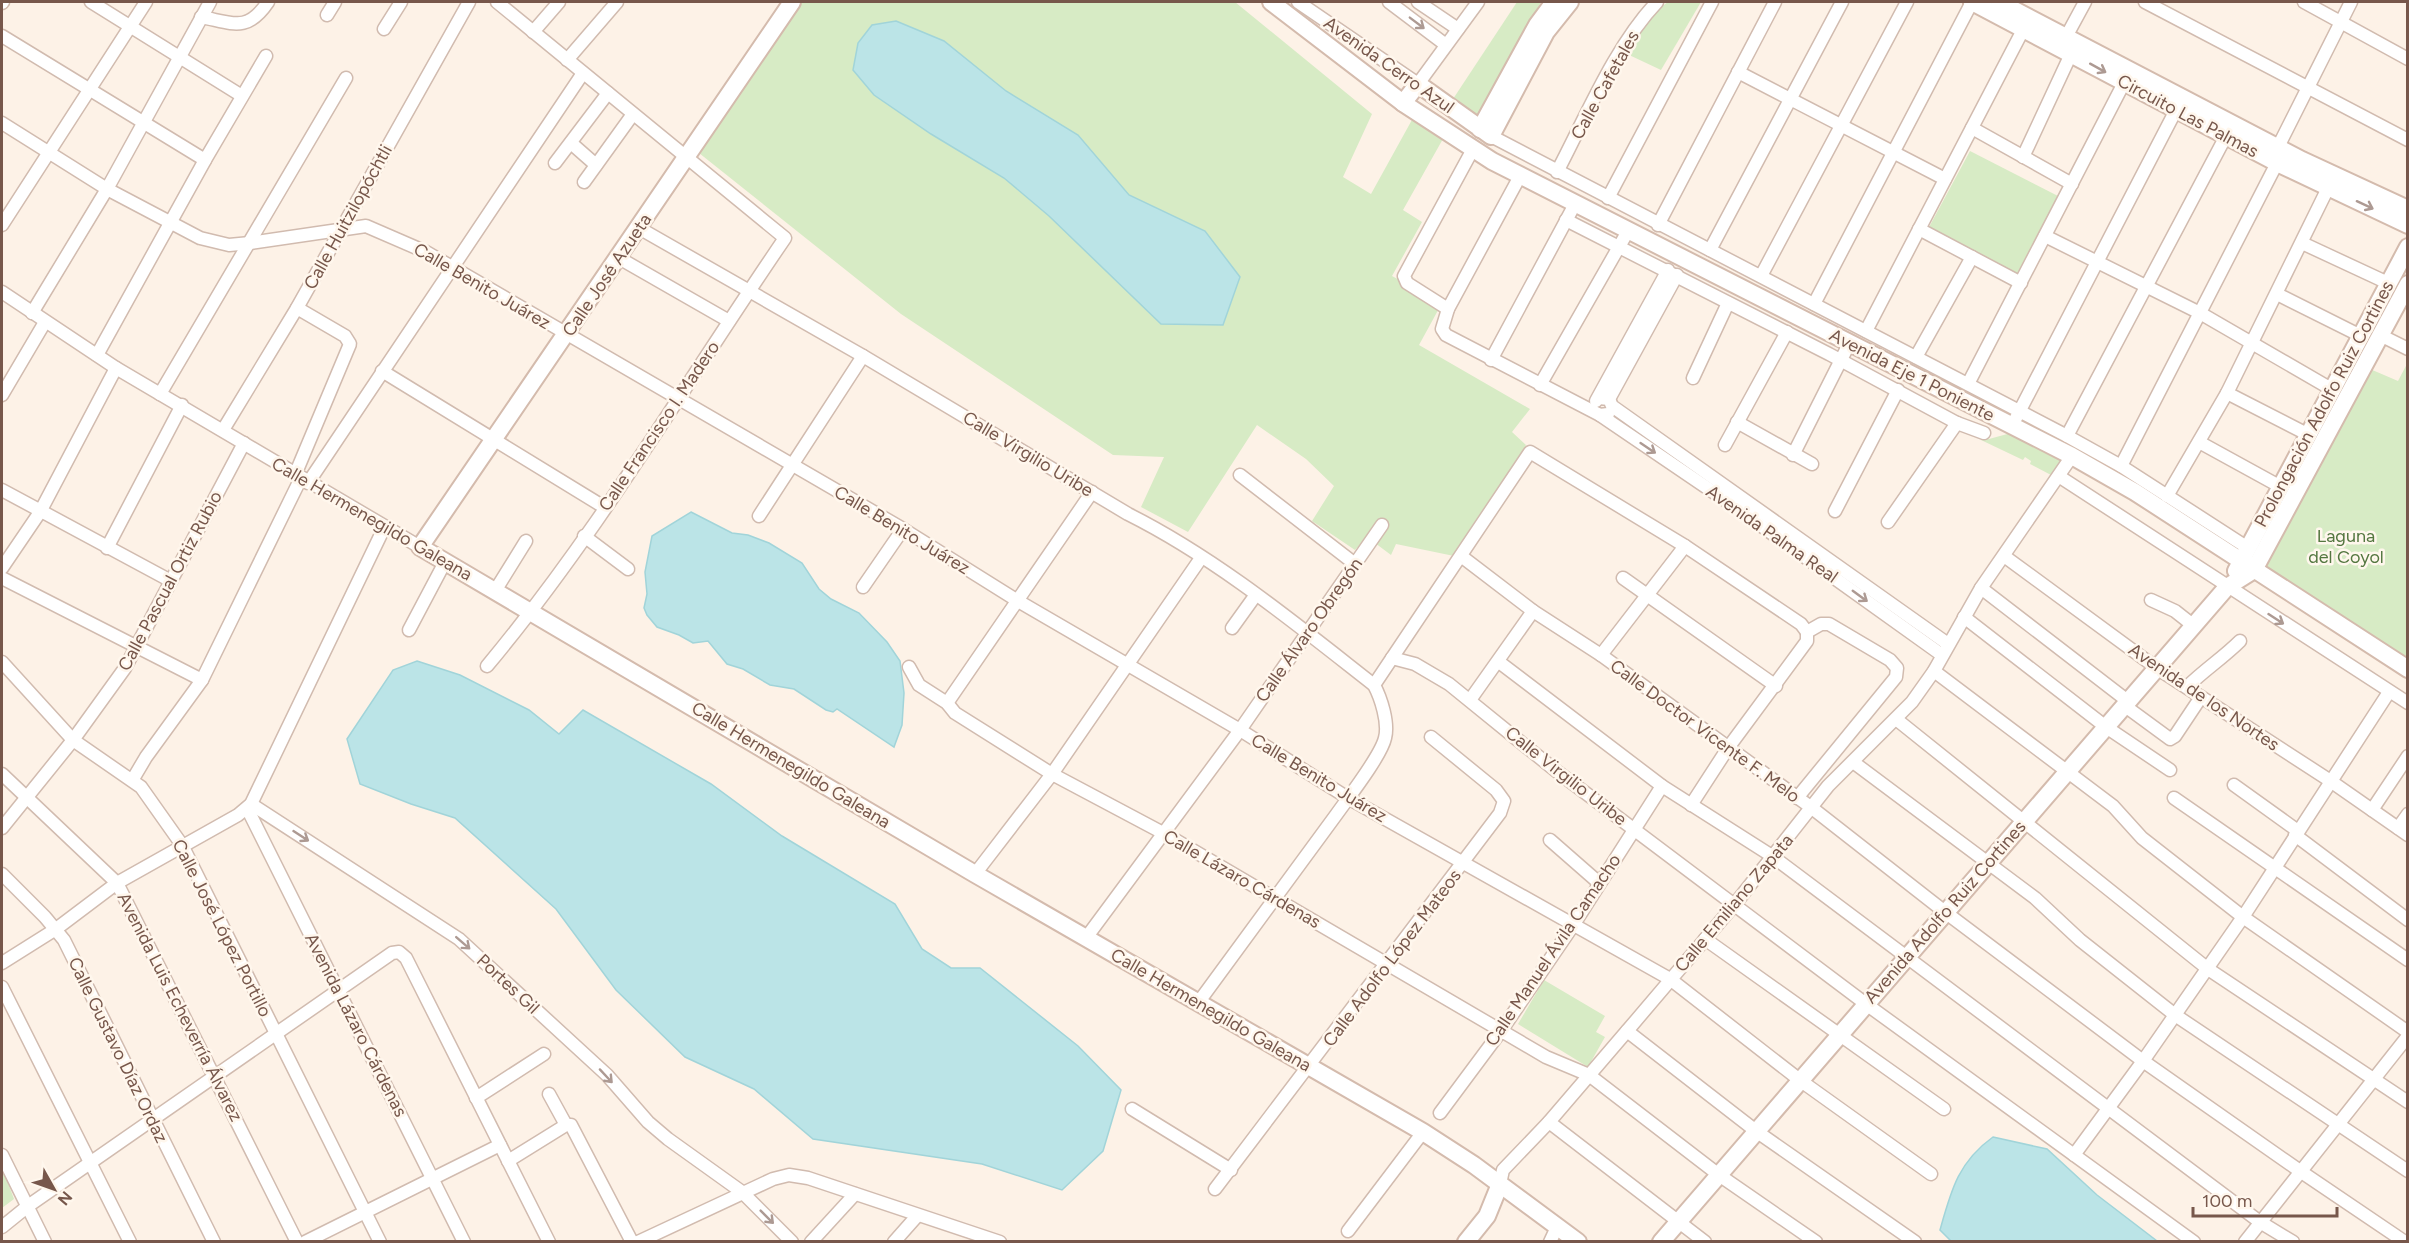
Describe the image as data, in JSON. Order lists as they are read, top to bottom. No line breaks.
{"streets":{"street":["Avenida Cerro Azul","Calle Cafetales","Circuito Las Palmas","Calle Huitzilopóchtli","Calle José Azueta","Calle Benito Juárez","Avenida Eje 1 Poniente","Prolongación Adolfo Ruiz Cortines","Calle Francisco I. Madero","Calle Virgilio Uribe","Calle Hermenegildo Galeana","Calle Pascual Ortiz Rubio","Calle Álvaro Obregón","Avenida de los Nortes","Calle Doctor Vicente F. Melo","Calle Lázaro Cárdenas","Calle Emiliano Zapata","Avenida Adolfo Ruiz Cortines","Calle José López Portillo","Calle Manuel Ávila Camacho","Calle Adolfo López Mateos","Portes Gil","Avenida Luis Echeverría Álvarez","Avenida Lázaro Cárdenas","Calle Gustavo Díaz Ordaz"]},"crossings":[["Avenida Cerro Azul","Avenida Eje 1 Poniente"],["Calle Cafetales","Avenida Eje 1 Poniente"],["Calle Huitzilopóchtli","Calle Benito Juárez"],["Calle Huitzilopóchtli","Calle Hermenegildo Galeana"],["Calle José Azueta","Calle Benito Juárez"],["Calle José Azueta","Calle Francisco I. Madero"],["Calle José Azueta","Calle Virgilio Uribe"],["Calle José Azueta","Calle Hermenegildo Galeana"],["Calle Benito Juárez","Calle Francisco I. Madero"],["Calle Benito Juárez","Calle Álvaro Obregón"],["Calle Benito Juárez","Calle Emiliano Zapata"],["Calle Benito Juárez","Avenida Adolfo Ruiz Cortines"],["Calle Benito Juárez","Calle Manuel Ávila Camacho"],["Calle Benito Juárez","Calle Adolfo López Mateos"],["Avenida Eje 1 Poniente","Prolongación Adolfo Ruiz Cortines"],["Avenida Eje 1 Poniente","Calle Emiliano Zapata"],["Avenida Eje 1 Poniente","Avenida Adolfo Ruiz Cortines"],["Prolongación Adolfo Ruiz Cortines","Avenida Adolfo Ruiz Cortines"],["Calle Francisco I. Madero","Calle Virgilio Uribe"],["Calle Francisco I. Madero","Calle Hermenegildo Galeana"],["Calle Virgilio Uribe","Calle Álvaro Obregón"],["Calle Virgilio Uribe","Calle Emiliano Zapata"],["Calle Virgilio Uribe","Avenida Adolfo Ruiz Cortines"],["Calle Virgilio Uribe","Calle Manuel Ávila Camacho"],["Calle Hermenegildo Galeana","Calle Pascual Ortiz Rubio"],["Calle Hermenegildo Galeana","Calle Álvaro Obregón"],["Calle Hermenegildo Galeana","Calle Emiliano Zapata"],["Calle Hermenegildo Galeana","Calle Adolfo López Mateos"],["Calle Pascual Ortiz Rubio","Calle José López Portillo"],["Calle Pascual Ortiz Rubio","Avenida Luis Echeverría Álvarez"],["Calle Álvaro Obregón","Calle Lázaro Cárdenas"],["Avenida de los Nortes","Calle Emiliano Zapata"],["Avenida de los Nortes","Avenida Adolfo Ruiz Cortines"],["Calle Doctor Vicente F. Melo","Calle Emiliano Zapata"],["Calle Doctor Vicente F. Melo","Avenida Adolfo Ruiz Cortines"],["Calle Lázaro Cárdenas","Calle Emiliano Zapata"],["Calle Lázaro Cárdenas","Avenida Adolfo Ruiz Cortines"],["Calle Lázaro Cárdenas","Calle Manuel Ávila Camacho"],["Calle Lázaro Cárdenas","Calle Adolfo López Mateos"],["Portes Gil","Avenida Lázaro Cárdenas"]],"one_way":["Portes Gil"],"parks":["Laguna del Coyol"],"scale_bar":"100 m","north":"bottom right"}
